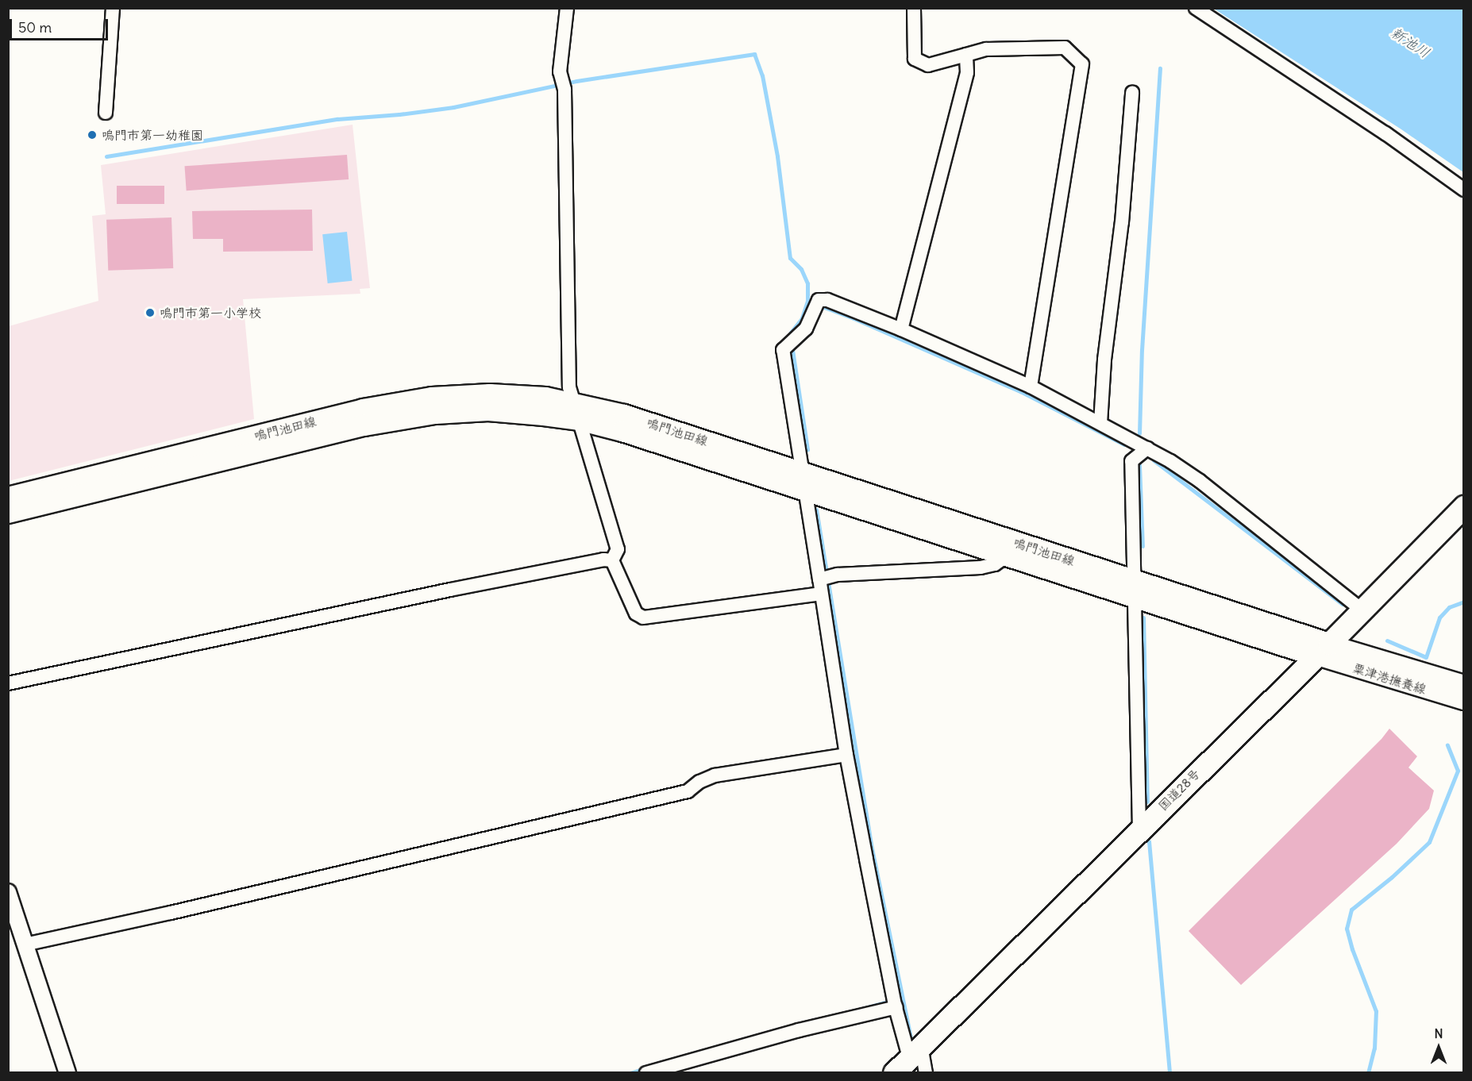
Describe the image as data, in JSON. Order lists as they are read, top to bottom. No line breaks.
{"streets":{"highway":["国道28号"],"main road":["鳴門池田線","粟津港撫養線"]},"crossings":[["鳴門池田線","粟津港撫養線"],["鳴門池田線","国道28号"],["粟津港撫養線","国道28号"]],"water":["新池川"],"places":["鳴門市第一幼稚園","鳴門市第一小学校"],"scale_bar":"50 m","north":"top"}
